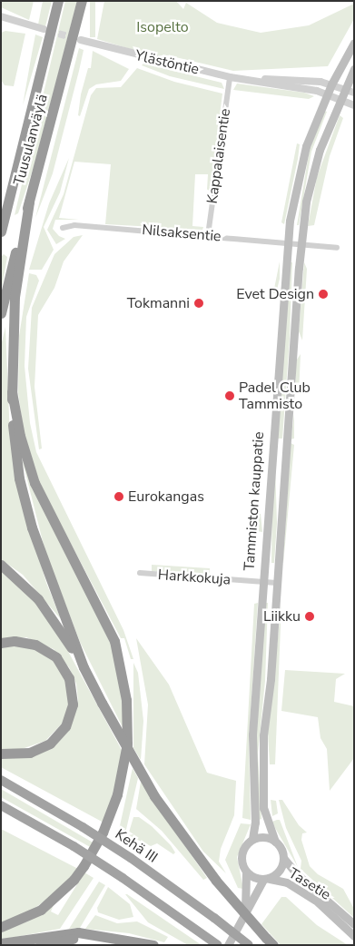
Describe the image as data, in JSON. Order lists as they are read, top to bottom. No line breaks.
{"streets":{"highway":["Tuusulanväylä","Kehä III"],"main road":["Tammiston kauppatie","Tasetie"],"street":["Ylästöntie","Kappalaisentie","Nilsaksentie","Harkkokuja"]},"crossings":[["Ylästöntie","Kappalaisentie"],["Ylästöntie","Tammiston kauppatie"],["Kappalaisentie","Nilsaksentie"],["Nilsaksentie","Tammiston kauppatie"],["Tammiston kauppatie","Harkkokuja"],["Tammiston kauppatie","Tasetie"]],"parks":["Isopelto"],"places":["Evet Design","Tokmanni","Padel Club Tammisto","Eurokangas","Liikku"]}
